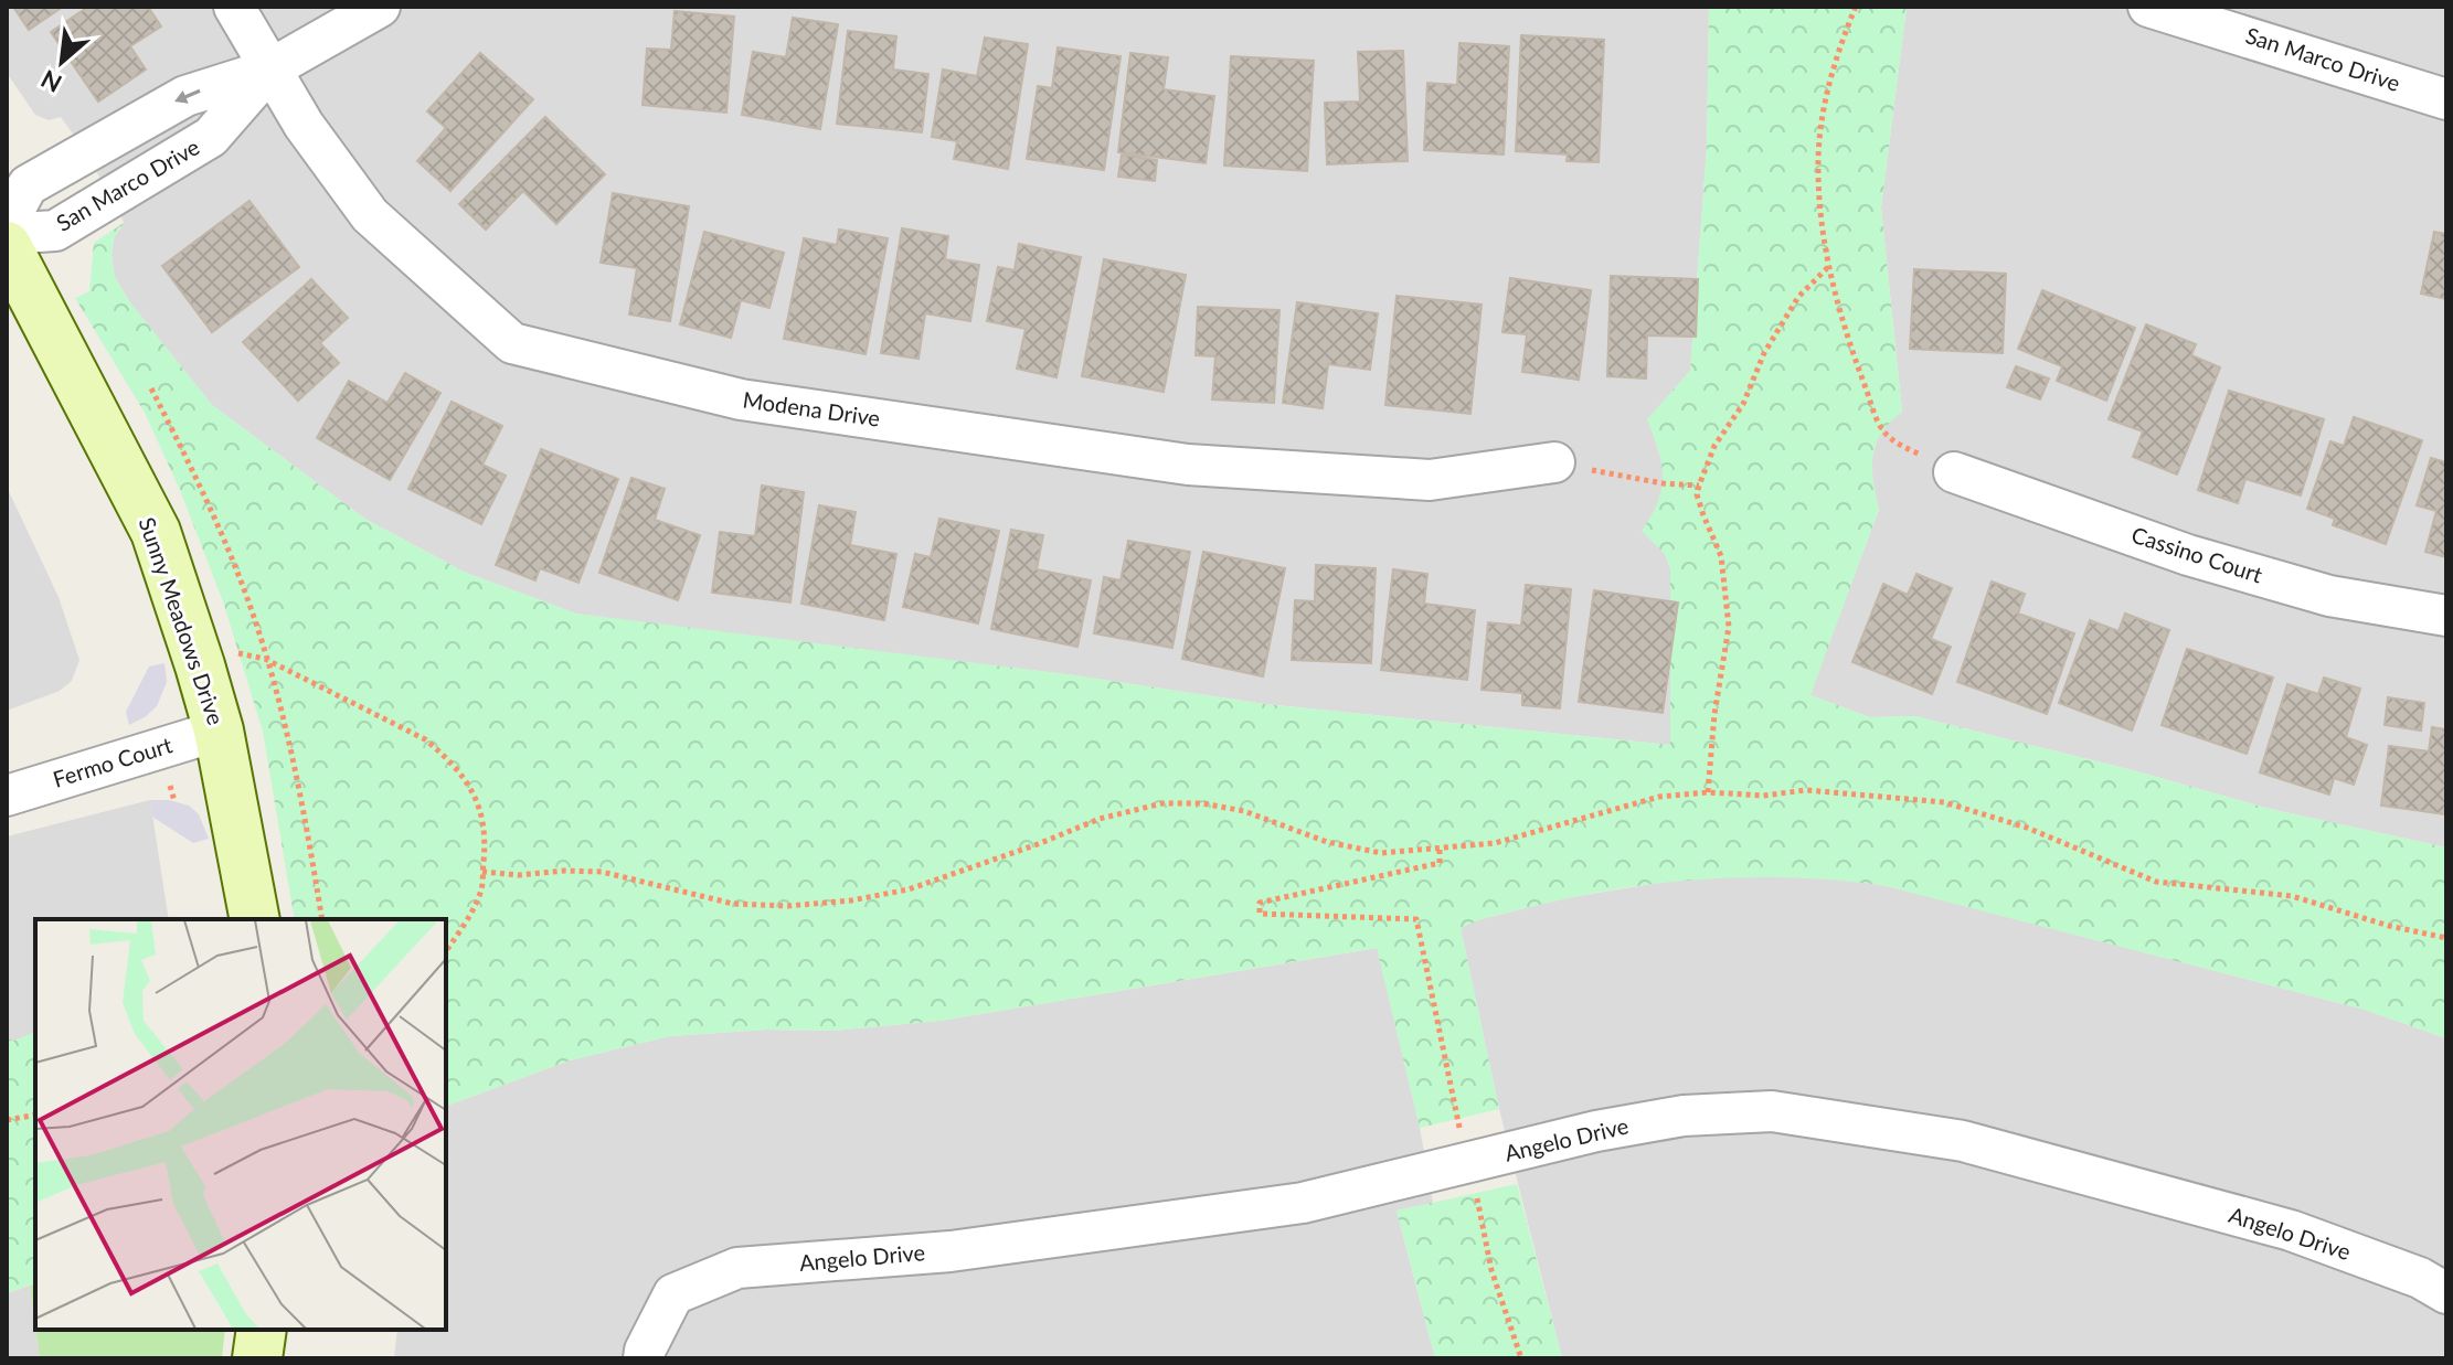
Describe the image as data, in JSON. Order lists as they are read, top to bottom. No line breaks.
{"streets":{"street":["San Marco Drive","Modena Drive","Cassino Court","Sunny Meadows Drive","Fermo Court","Angelo Drive"]},"crossings":[["San Marco Drive","Modena Drive"],["Sunny Meadows Drive","Fermo Court"]],"north":"bottom left"}
